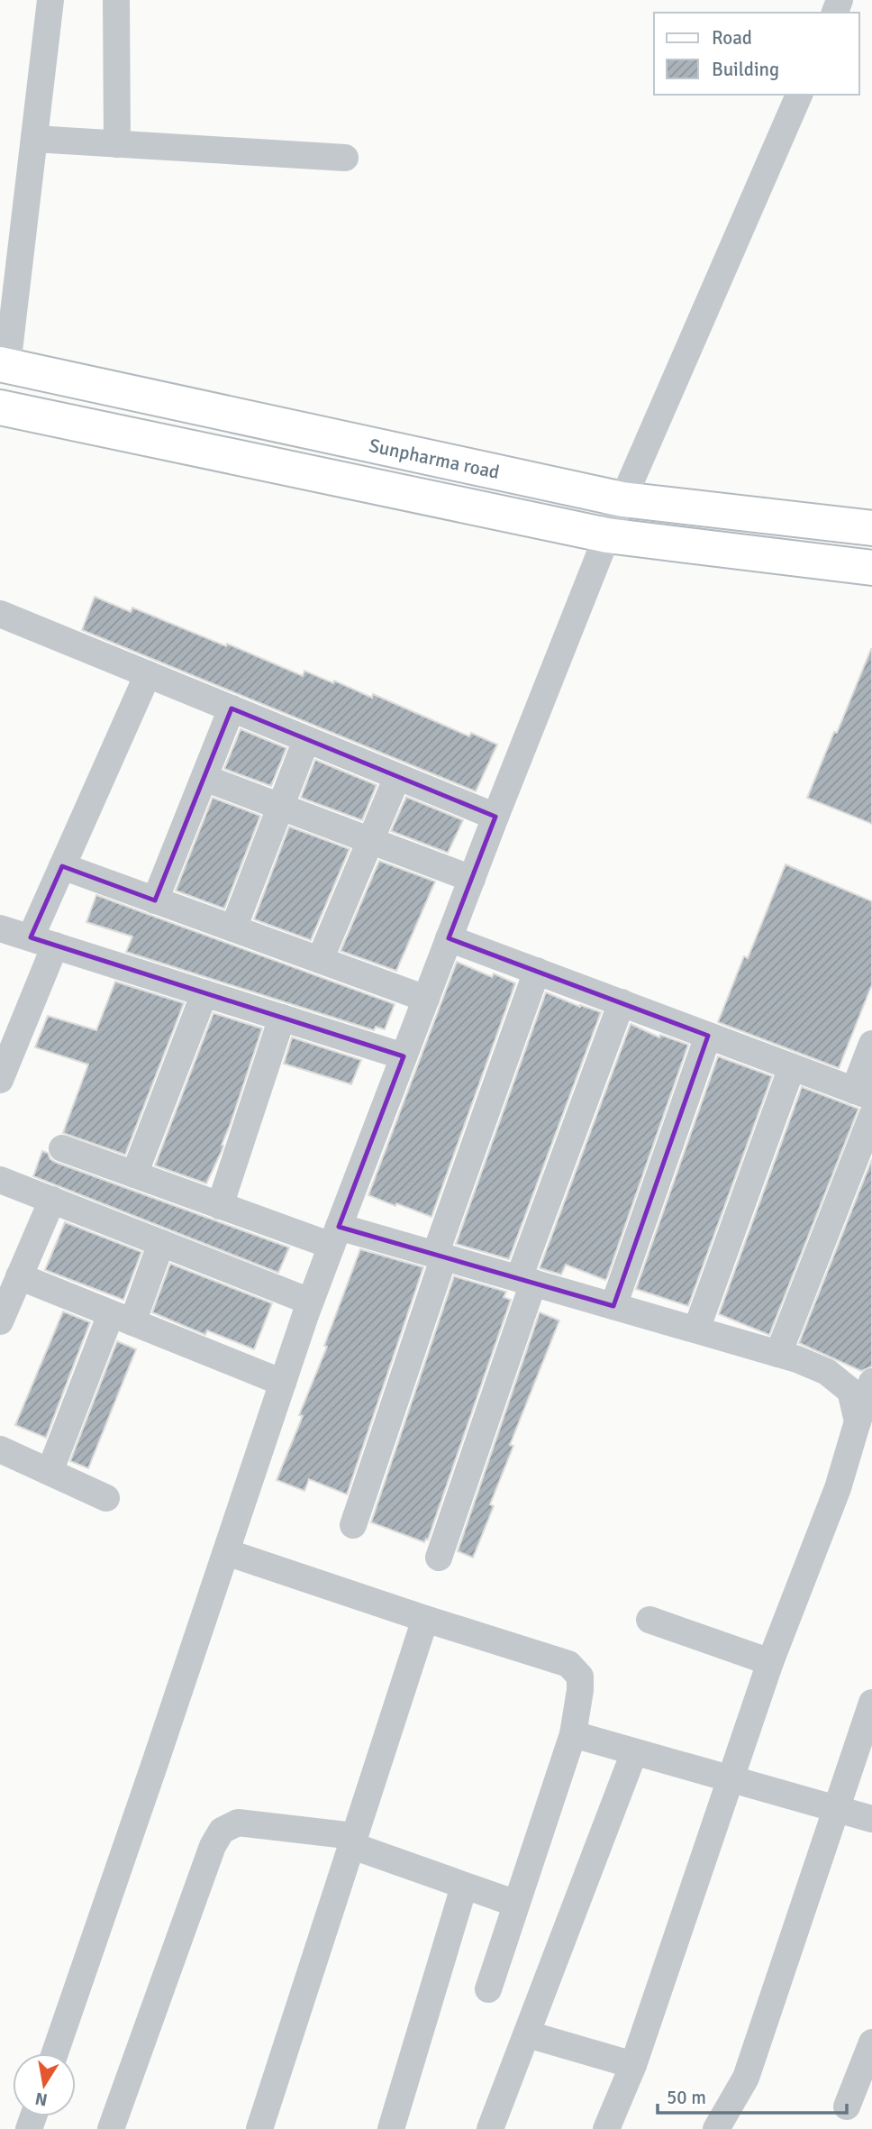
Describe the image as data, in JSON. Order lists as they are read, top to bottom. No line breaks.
{"streets":{"street":["Sunpharma road"]},"legend":["Road","Building"],"scale_bar":"50 m","north":"bottom"}
